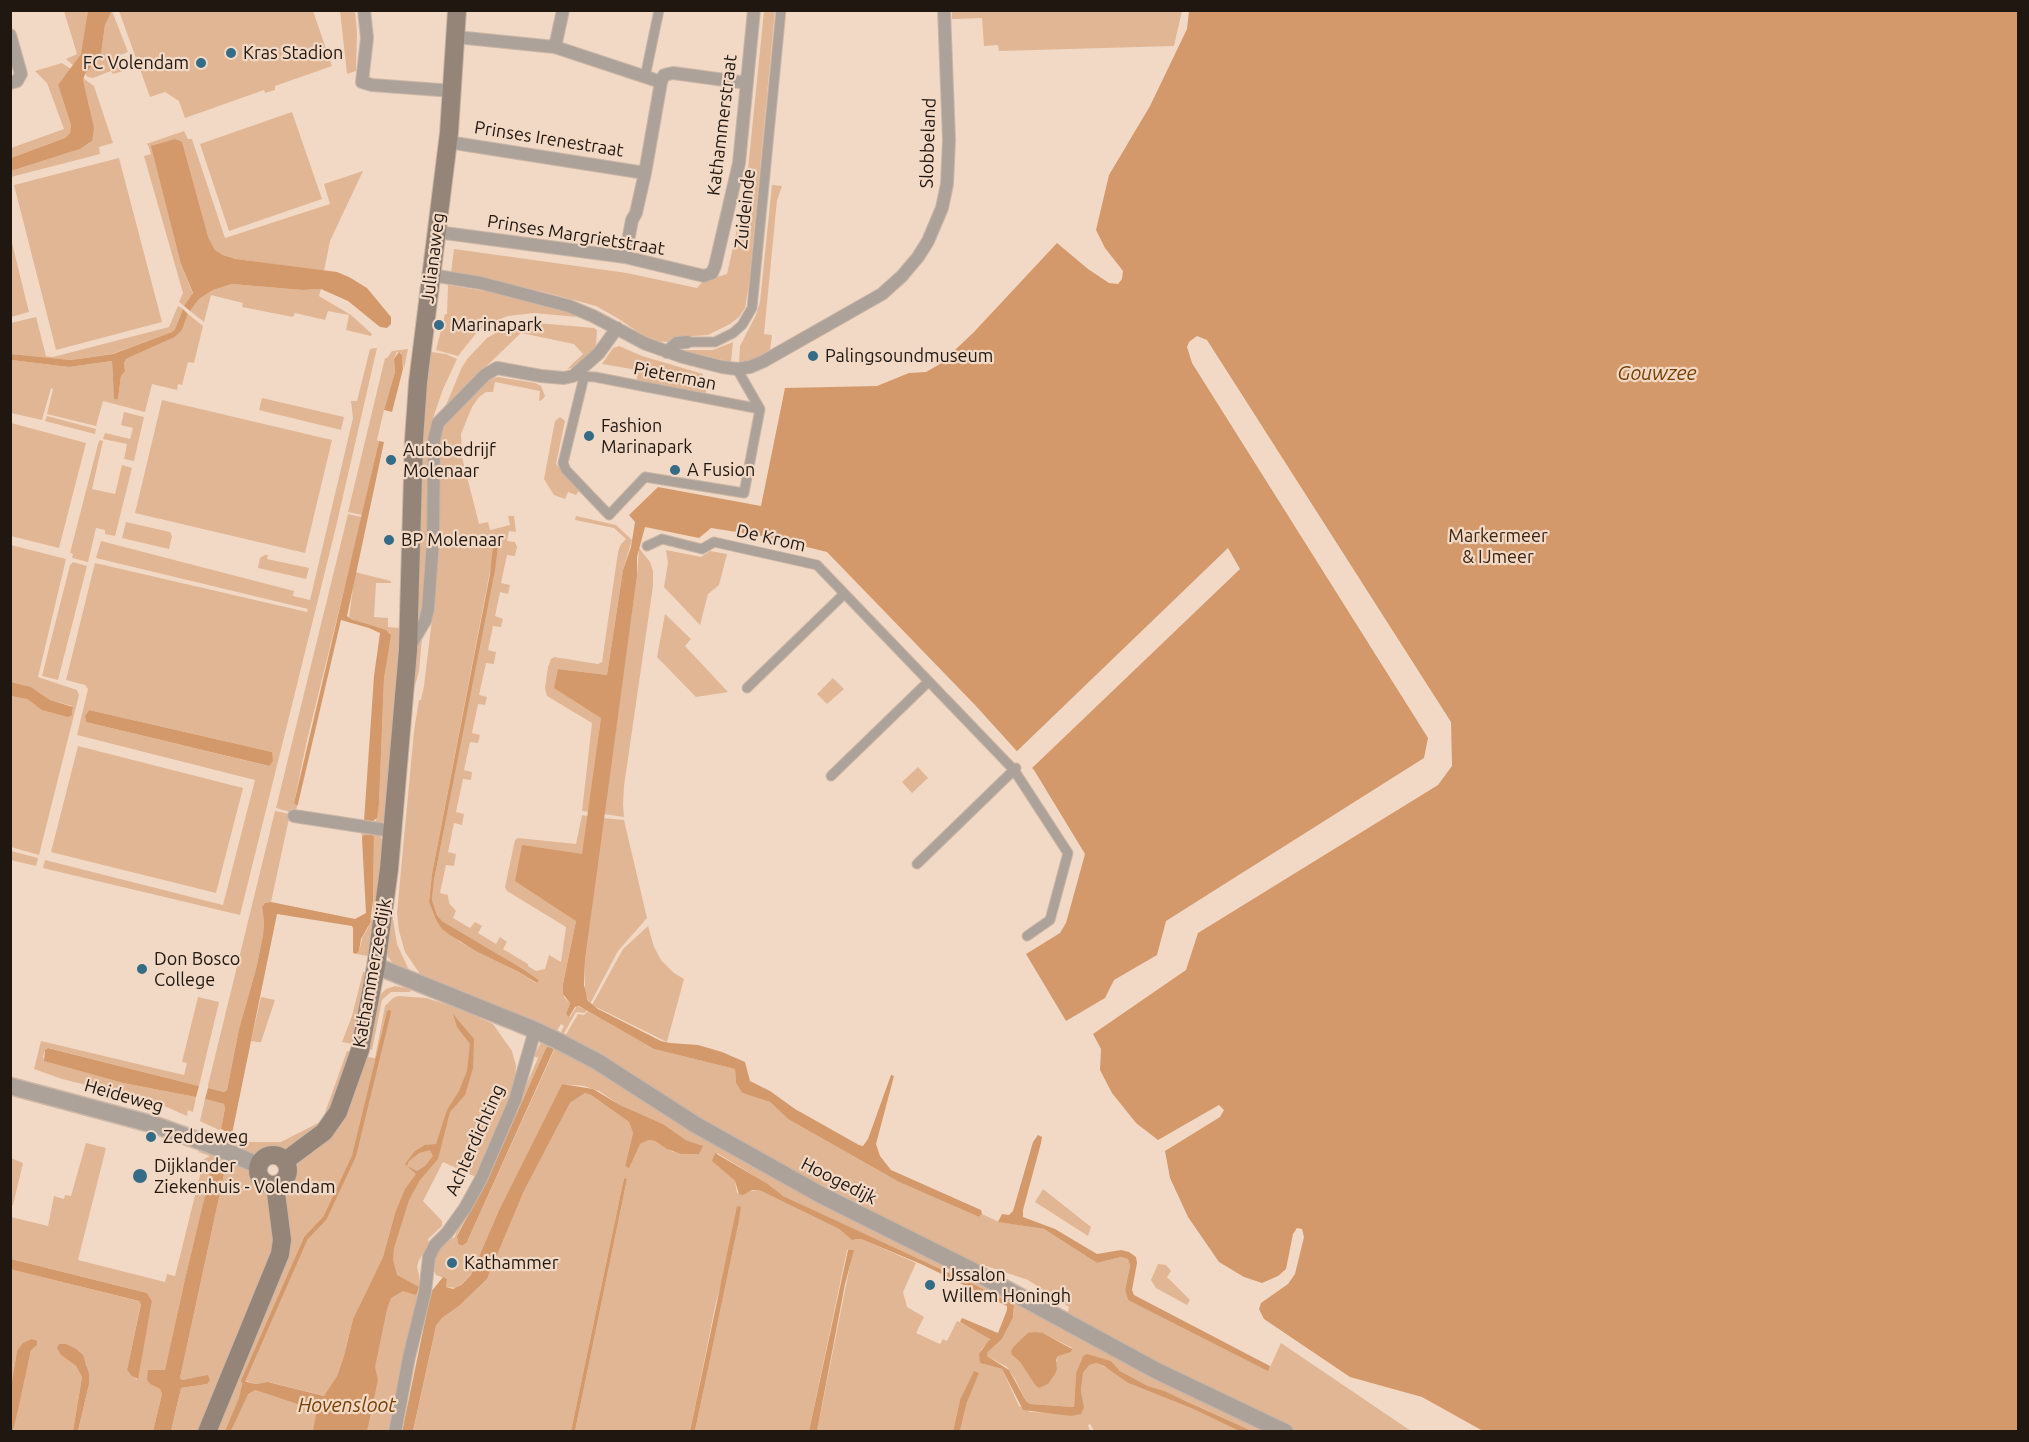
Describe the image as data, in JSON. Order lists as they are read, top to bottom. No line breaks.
{"streets":{"main road":["Julianaweg","Kathammerzeedijk"],"street":["Kathammerstraat","Prinses Irenestraat","Slobbeland","Zuideinde","Prinses Margrietstraat","Pieterman","De Krom","Heideweg","Achterdichting","Hoogedijk"]},"crossings":[["Kathammerstraat","Prinses Margrietstraat"],["Prinses Irenestraat","Julianaweg"],["Slobbeland","Zuideinde"],["Slobbeland","Pieterman"],["Prinses Margrietstraat","Julianaweg"],["Julianaweg","Kathammerzeedijk"],["Kathammerzeedijk","Heideweg"],["Kathammerzeedijk","Hoogedijk"],["Achterdichting","Hoogedijk"]],"water":["Gouwzee","Hovensloot"],"parks":["Markermeer & IJmeer"],"places":["Kras Stadion","FC Volendam","Marinapark","Palingsoundmuseum","Fashion Marinapark","Autobedrijf Molenaar","A Fusion","BP Molenaar","Don Bosco College","Zeddeweg","Dijklander Ziekenhuis - Volendam","Kathammer","IJssalon Willem Honingh"]}
